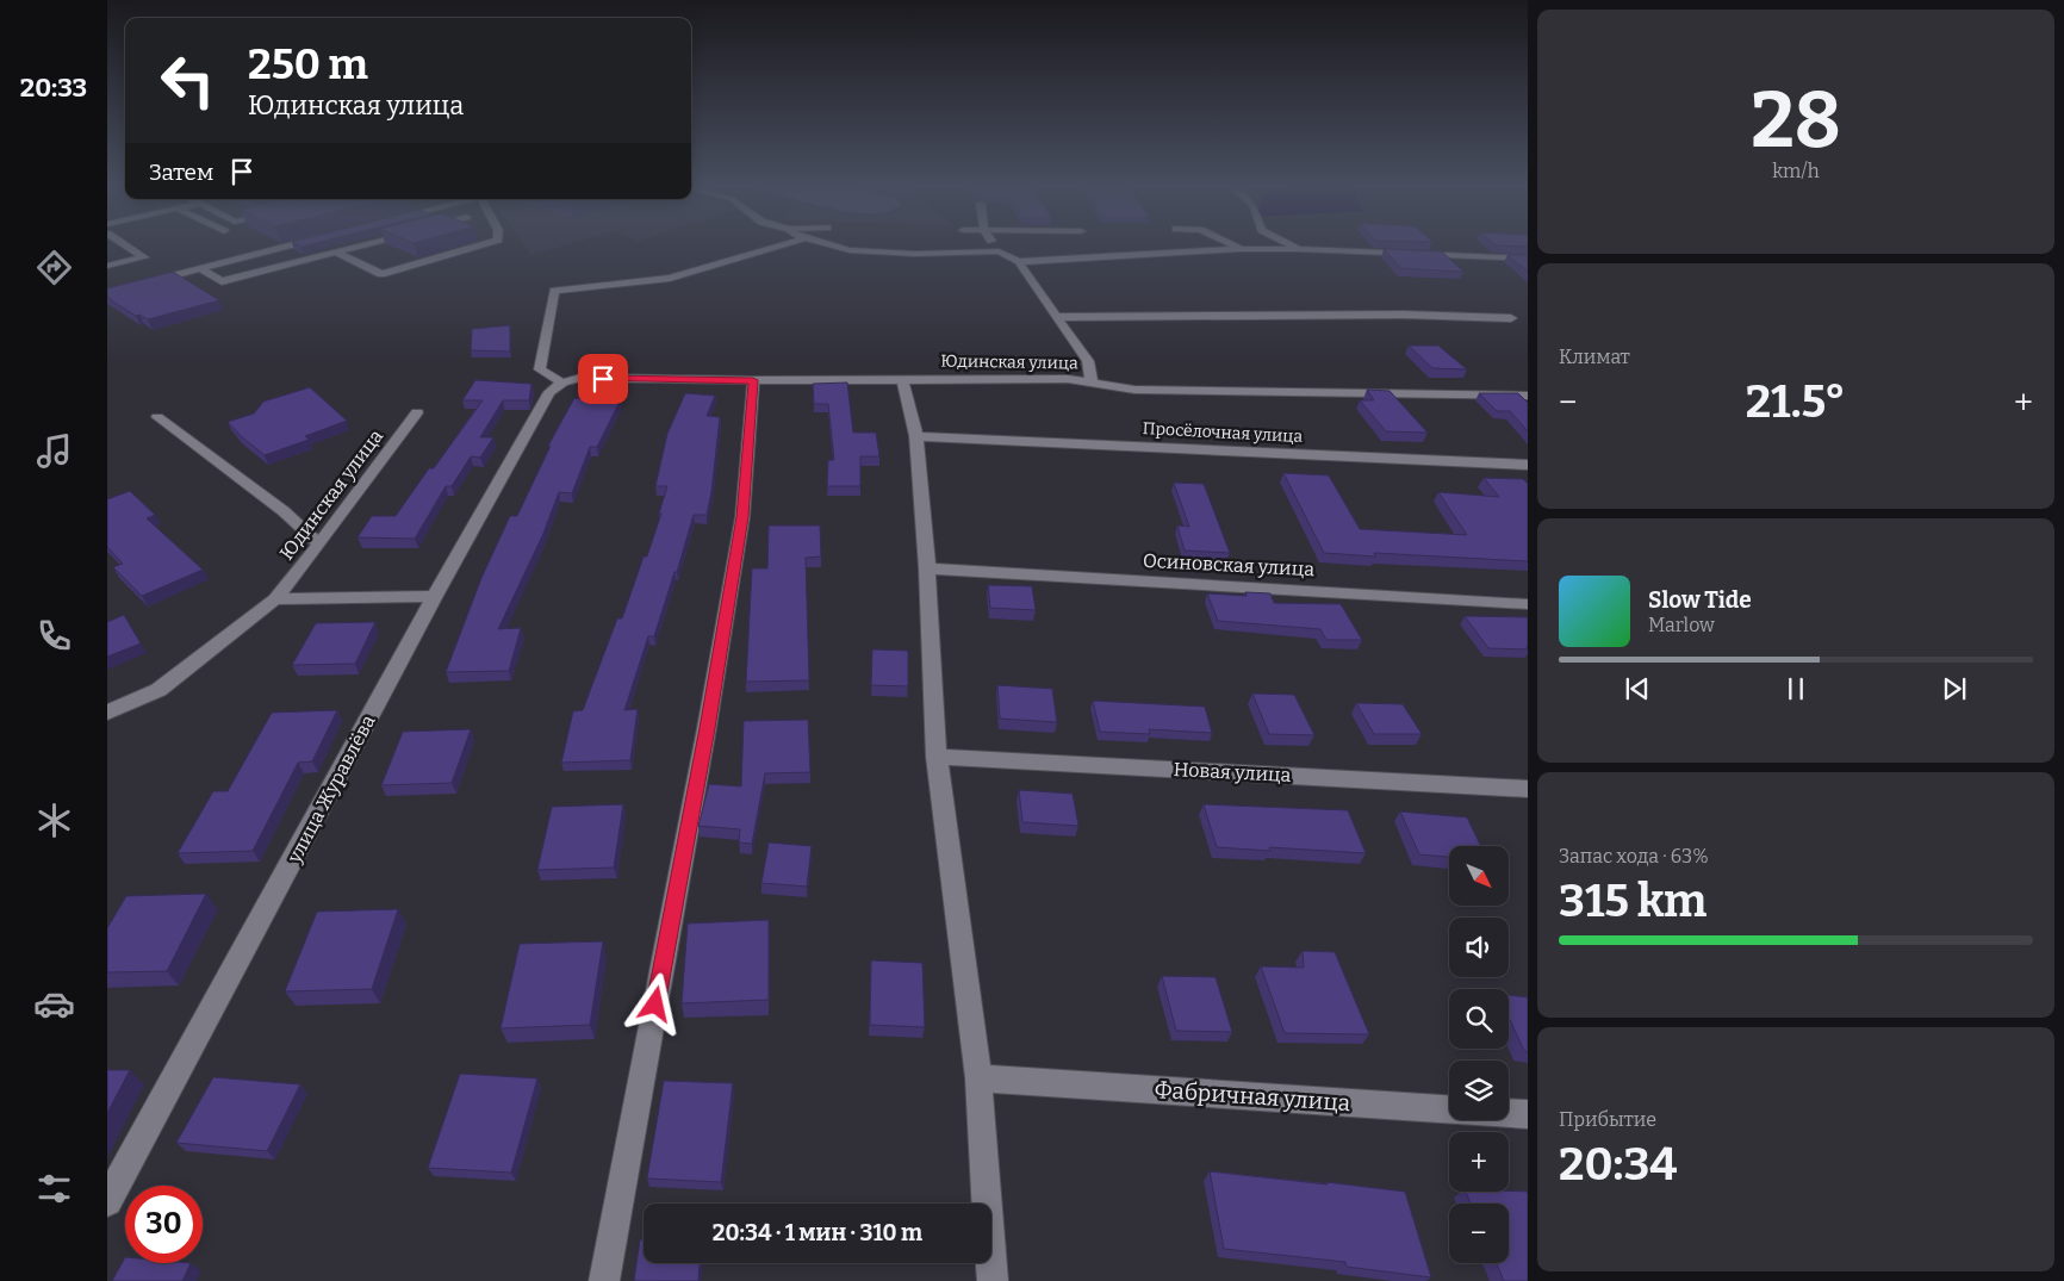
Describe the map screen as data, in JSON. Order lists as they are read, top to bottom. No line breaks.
{"streets":{"street":["Юдинская улица","Просёлочная улица","Осиновская улица","Новая улица","улица Журавлёва","Фабричная улица"]},"crossings":[["Юдинская улица","улица Журавлёва"]],"north":"bottom right","page":{"tabs":"20:33","tile":[["28","km/h"],"Климат",["Запас хода · 63%","315 km"],["Прибытие","20:34"]],"turn":["250 m","Юдинская улица"],"then":"Затем","heat":["−","21.5°","+"],"song":["Slow Tide","Marlow"],"map_buttons":["+","−"],"limit":"30","trip":"20:34 · 1 мин · 310 m"}}
